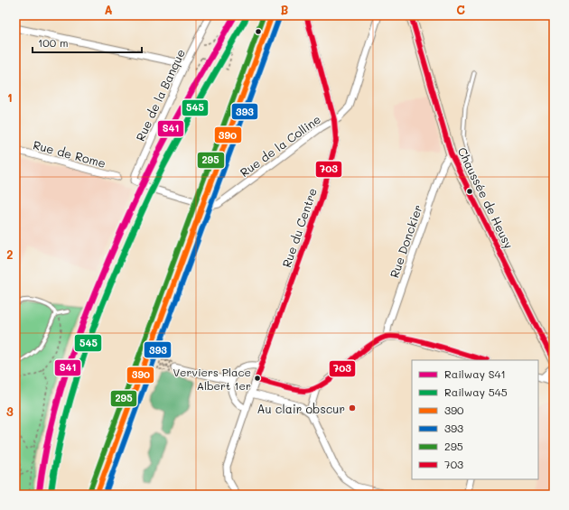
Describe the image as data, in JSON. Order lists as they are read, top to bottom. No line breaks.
{"streets":{"main road":["Chaussée de Heusy"],"street":["Rue de la Banque","Rue de la Colline","Rue de Rome","Rue du Centre","Rue Donckier"]},"crossings":[["Rue de la Banque","Rue de la Colline"],["Rue de la Colline","Rue du Centre"],["Chaussée de Heusy","Rue Donckier"]],"places":["Verviers Place Albert 1er","Au clair obscur"],"lines":["rail line S41","transit line 390","transit line 295","transit line 703","transit line 393","rail line 545"],"legend":["Railway S41","Railway 545","390","393","295","703"],"scale_bar":"100 m","grid":{"columns":["A","B","C"],"rows":["1","2","3"]}}
